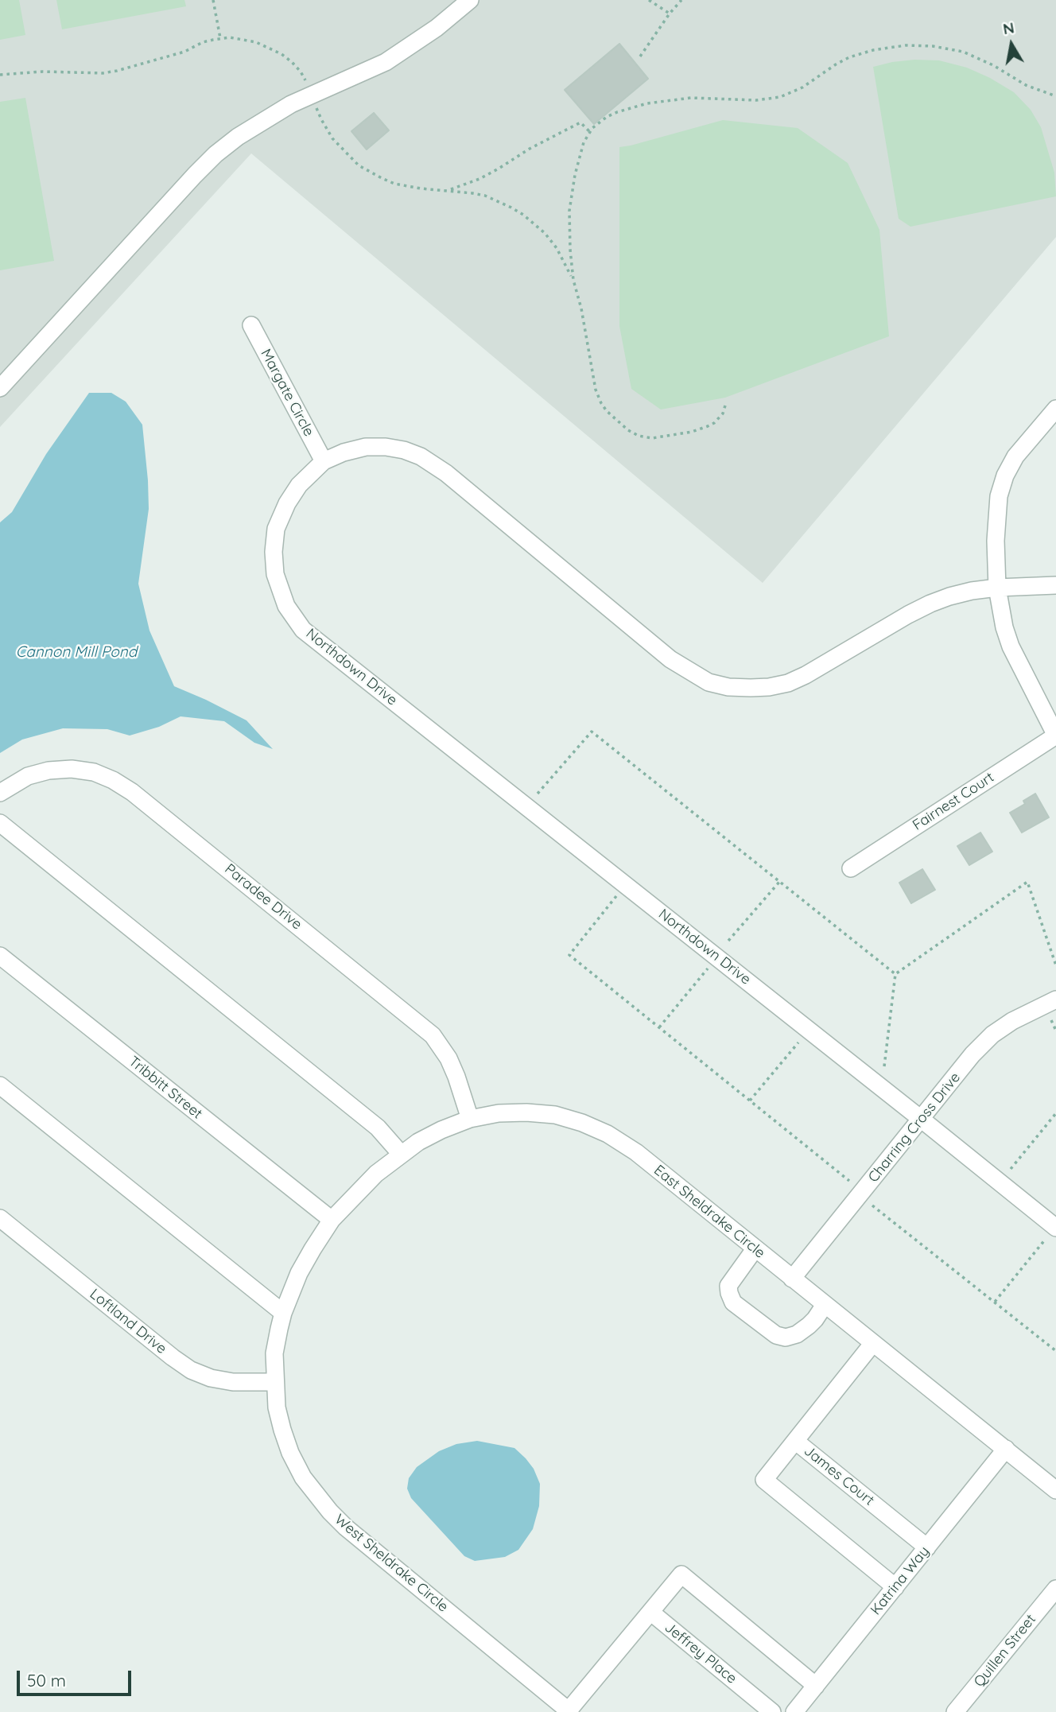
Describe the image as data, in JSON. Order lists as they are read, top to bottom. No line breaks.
{"streets":{"street":["Margate Circle","Northdown Drive","Fairnest Court","Paradee Drive","Tribbitt Street","Charring Cross Drive","East Sheldrake Circle","Loftland Drive","James Court","West Sheldrake Circle","Katrina Way","Quillen Street","Jeffrey Place"]},"crossings":[["Margate Circle","Northdown Drive"],["Northdown Drive","Charring Cross Drive"],["Paradee Drive","East Sheldrake Circle"],["Tribbitt Street","East Sheldrake Circle"],["Tribbitt Street","West Sheldrake Circle"],["Charring Cross Drive","East Sheldrake Circle"],["East Sheldrake Circle","James Court"],["East Sheldrake Circle","West Sheldrake Circle"],["East Sheldrake Circle","Katrina Way"],["Loftland Drive","West Sheldrake Circle"],["James Court","Katrina Way"],["West Sheldrake Circle","Jeffrey Place"]],"water":["Cannon Mill Pond"],"scale_bar":"50 m","north":"top"}
